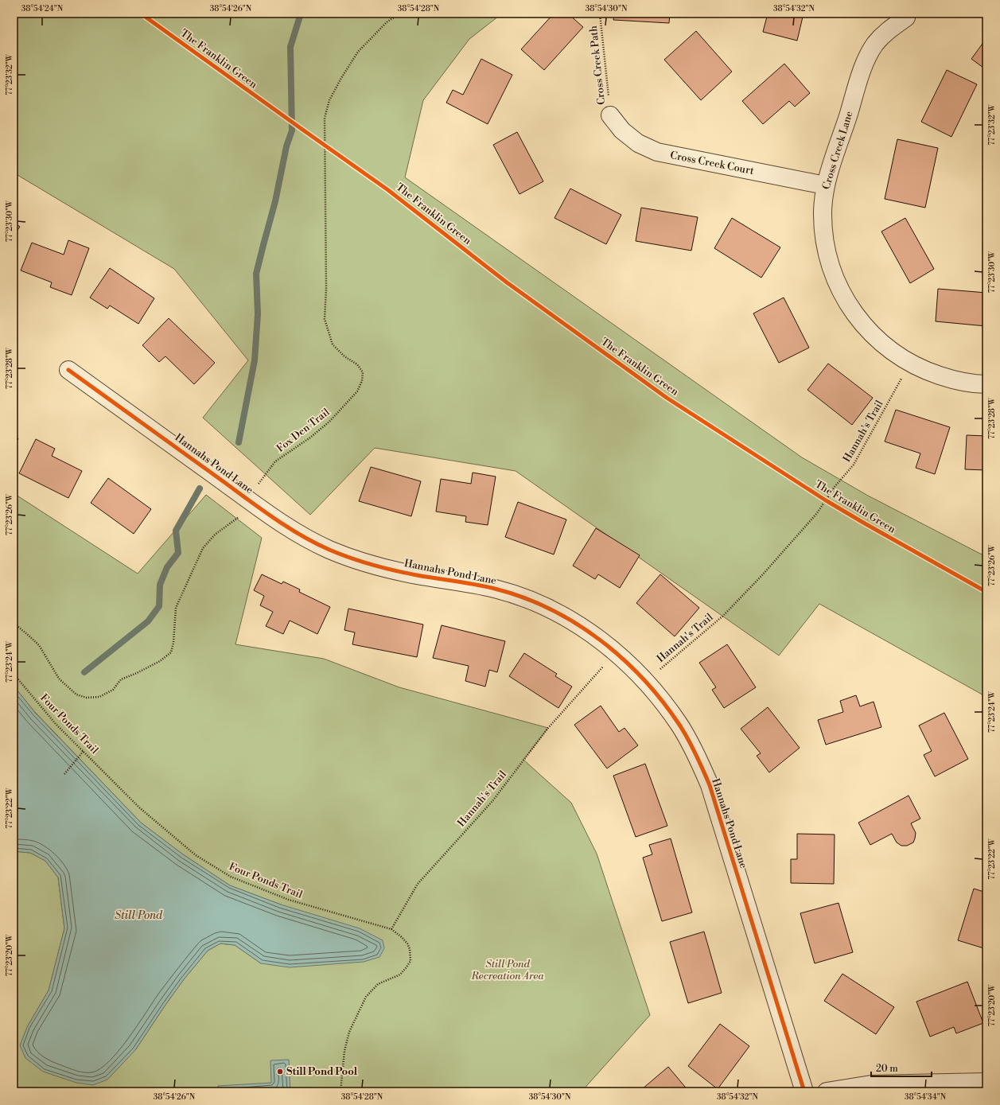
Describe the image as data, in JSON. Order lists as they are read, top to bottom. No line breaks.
{"streets":{"street":["Cross Creek Lane","Cross Creek Court","Hannahs Pond Lane"],"path":["Cross Creek Path","Fox Den Trail","Hannah's Trail","Four Ponds Trail"],"cycle path":["The Franklin Green"]},"crossings":[["The Franklin Green","Hannah's Trail"],["Cross Creek Path","Cross Creek Court"],["Cross Creek Lane","Cross Creek Court"],["Cross Creek Lane","Hannah's Trail"],["Fox Den Trail","Hannahs Pond Lane"],["Hannah's Trail","Hannahs Pond Lane"],["Hannah's Trail","Four Ponds Trail"]],"water":["Still Pond"],"parks":["Still Pond Recreation Area"],"places":["Still Pond Pool"],"scale_bar":"20 m","coordinates":["38°54'24\"N","38°54'26\"N","38°54'28\"N","38°54'30\"N","38°54'32\"N","77°23'32\"W","77°23'30\"W","77°23'28\"W","77°23'26\"W","77°23'24\"W","77°23'22\"W","77°23'20\"W","38°54'34\"N"]}
